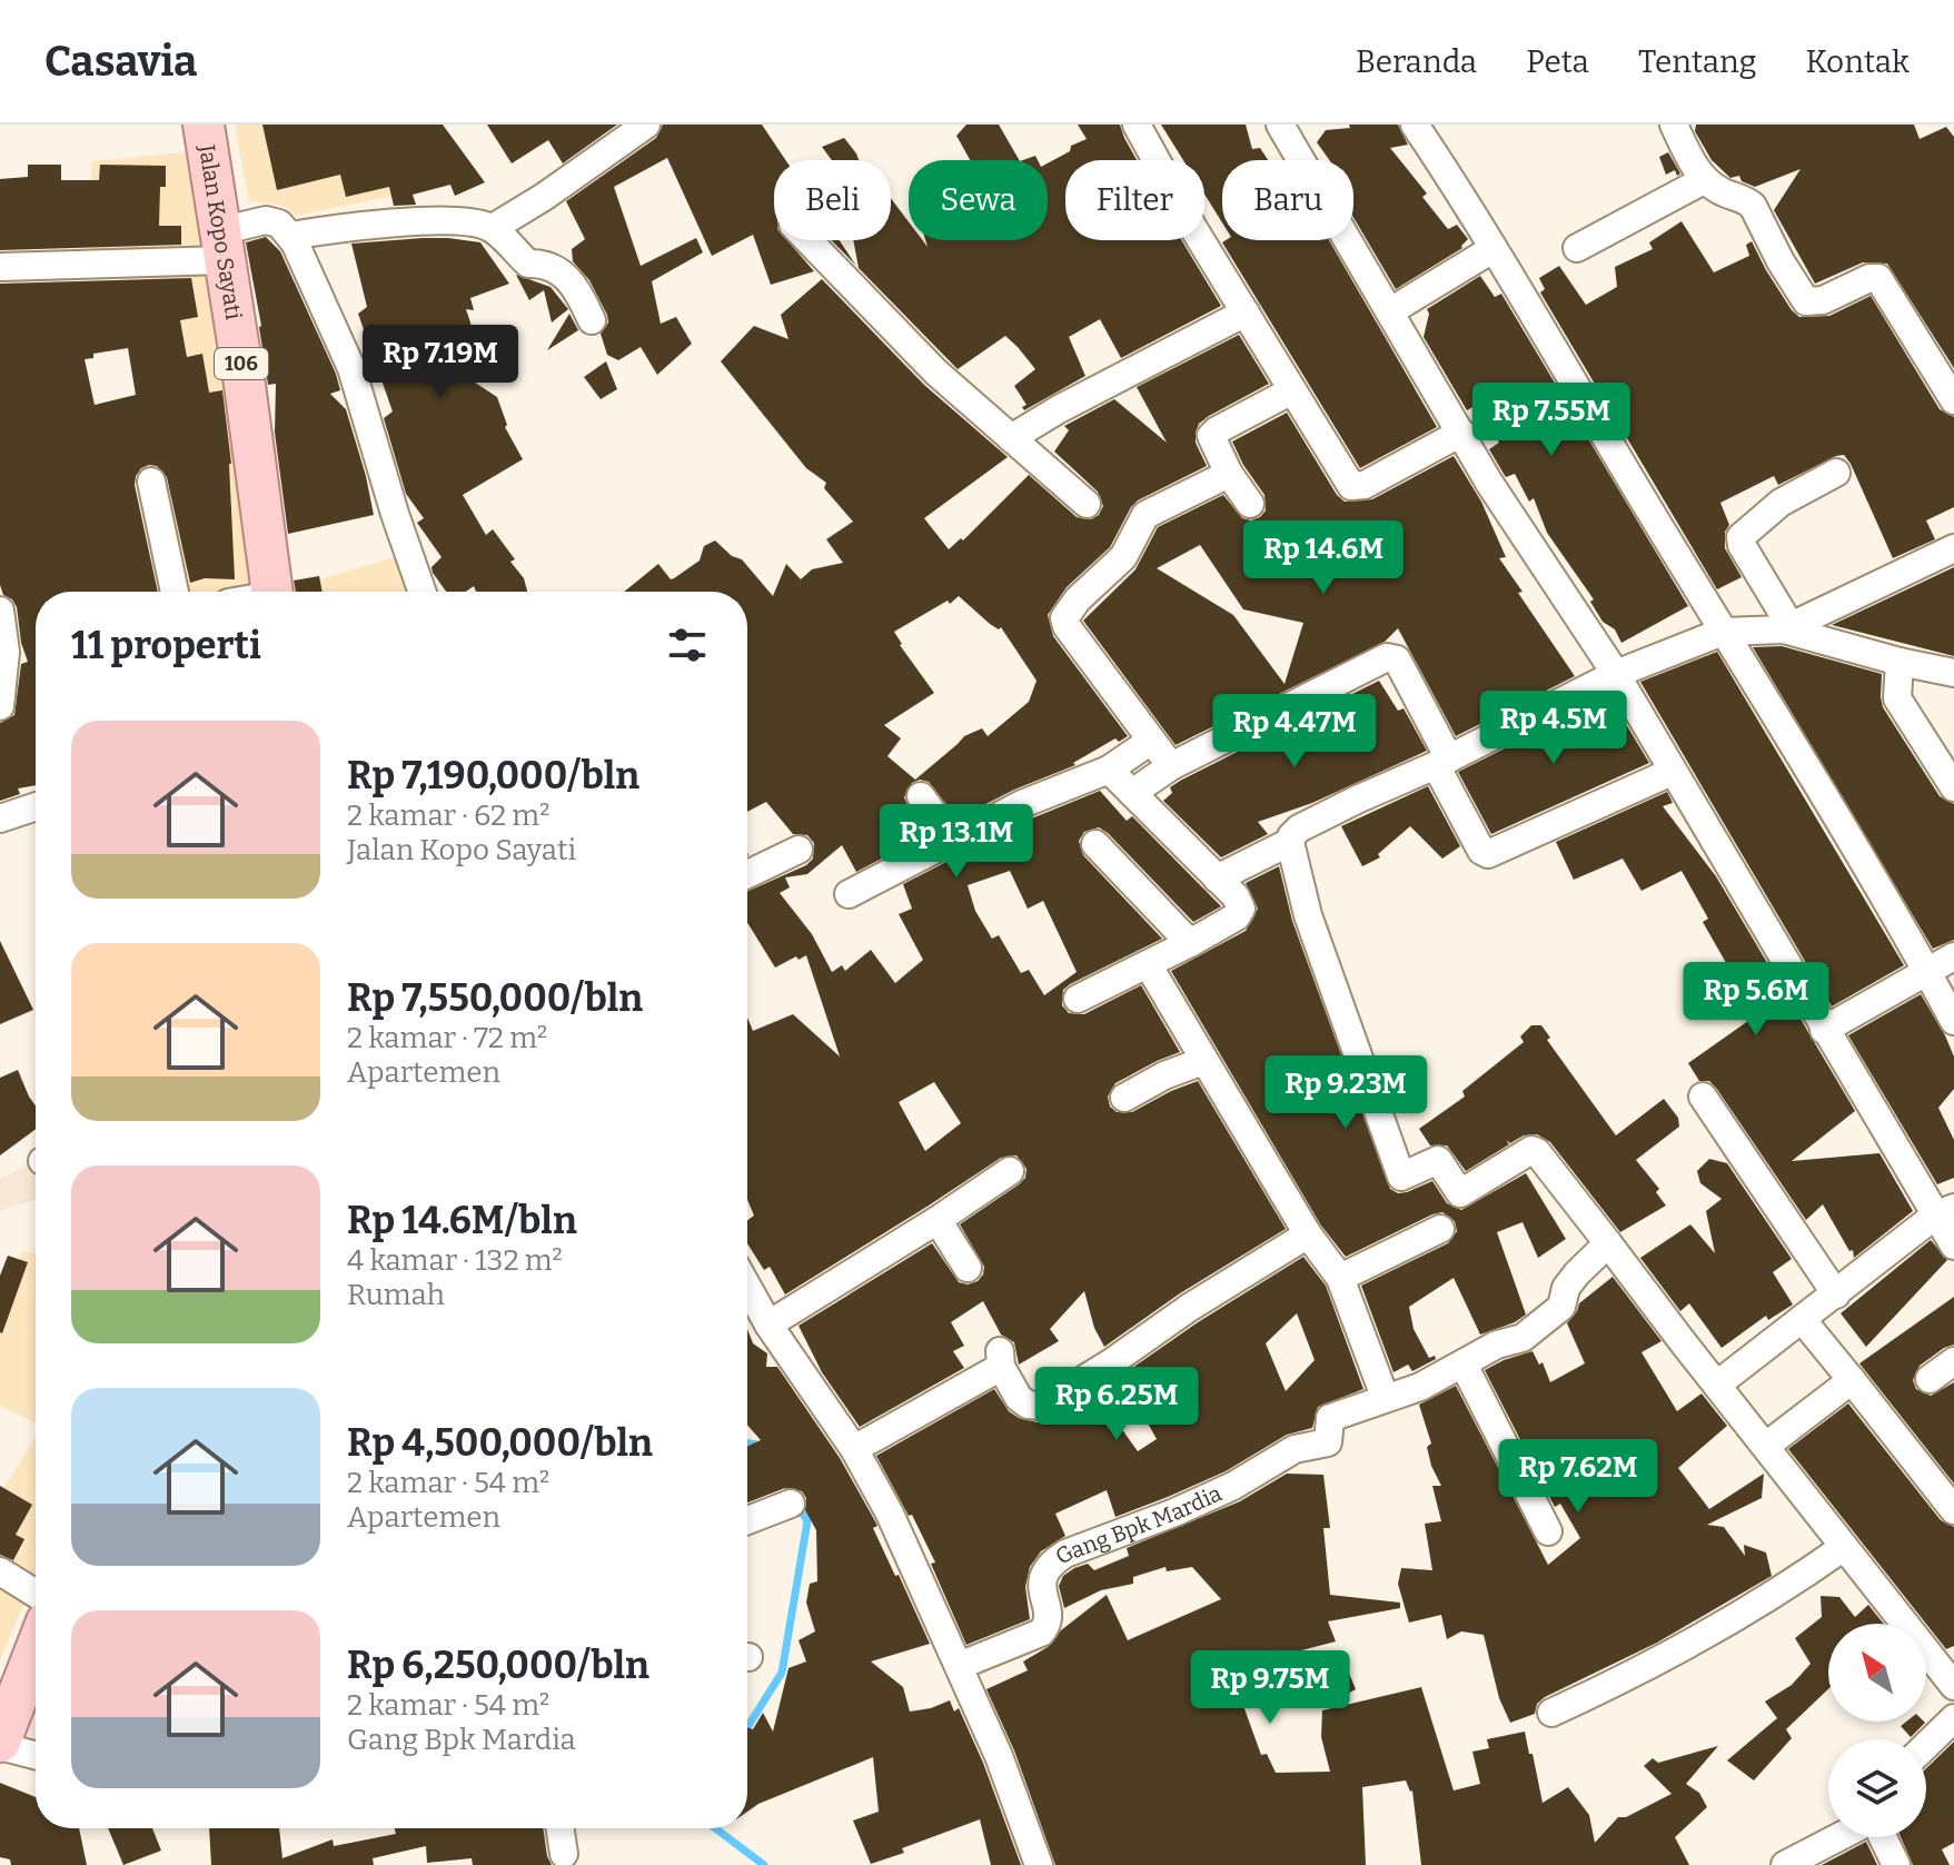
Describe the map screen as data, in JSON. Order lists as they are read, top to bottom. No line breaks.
{"streets":{"main road":["Jalan Kopo Sayati","106"],"street":["Gang Bpk Mardia"]},"north":"top left","page":{"header":"Casavia","nav":["Beranda","Peta","Tentang","Kontak"],"chip":["Beli","Sewa","Filter","Baru"],"price":["Rp 7.19M","Rp 7.55M","Rp 14.6M","Rp 4.5M","Rp 4.47M","Rp 13.1M","Rp 5.6M","Rp 9.23M","Rp 6.25M","Rp 7.62M","Rp 9.75M"],"heading":"11 properti","list":[{"name":"Rp 7,190,000/bln","note":"2 kamar · 62 m² · Jalan Kopo Sayati"},{"name":"Rp 7,550,000/bln","note":"2 kamar · 72 m² · Apartemen"},{"name":"Rp 14.6M/bln","note":"4 kamar · 132 m² · Rumah"},{"name":"Rp 4,500,000/bln","note":"2 kamar · 54 m² · Apartemen"},{"name":"Rp 6,250,000/bln","note":"2 kamar · 54 m² · Gang Bpk Mardia"}]}}
